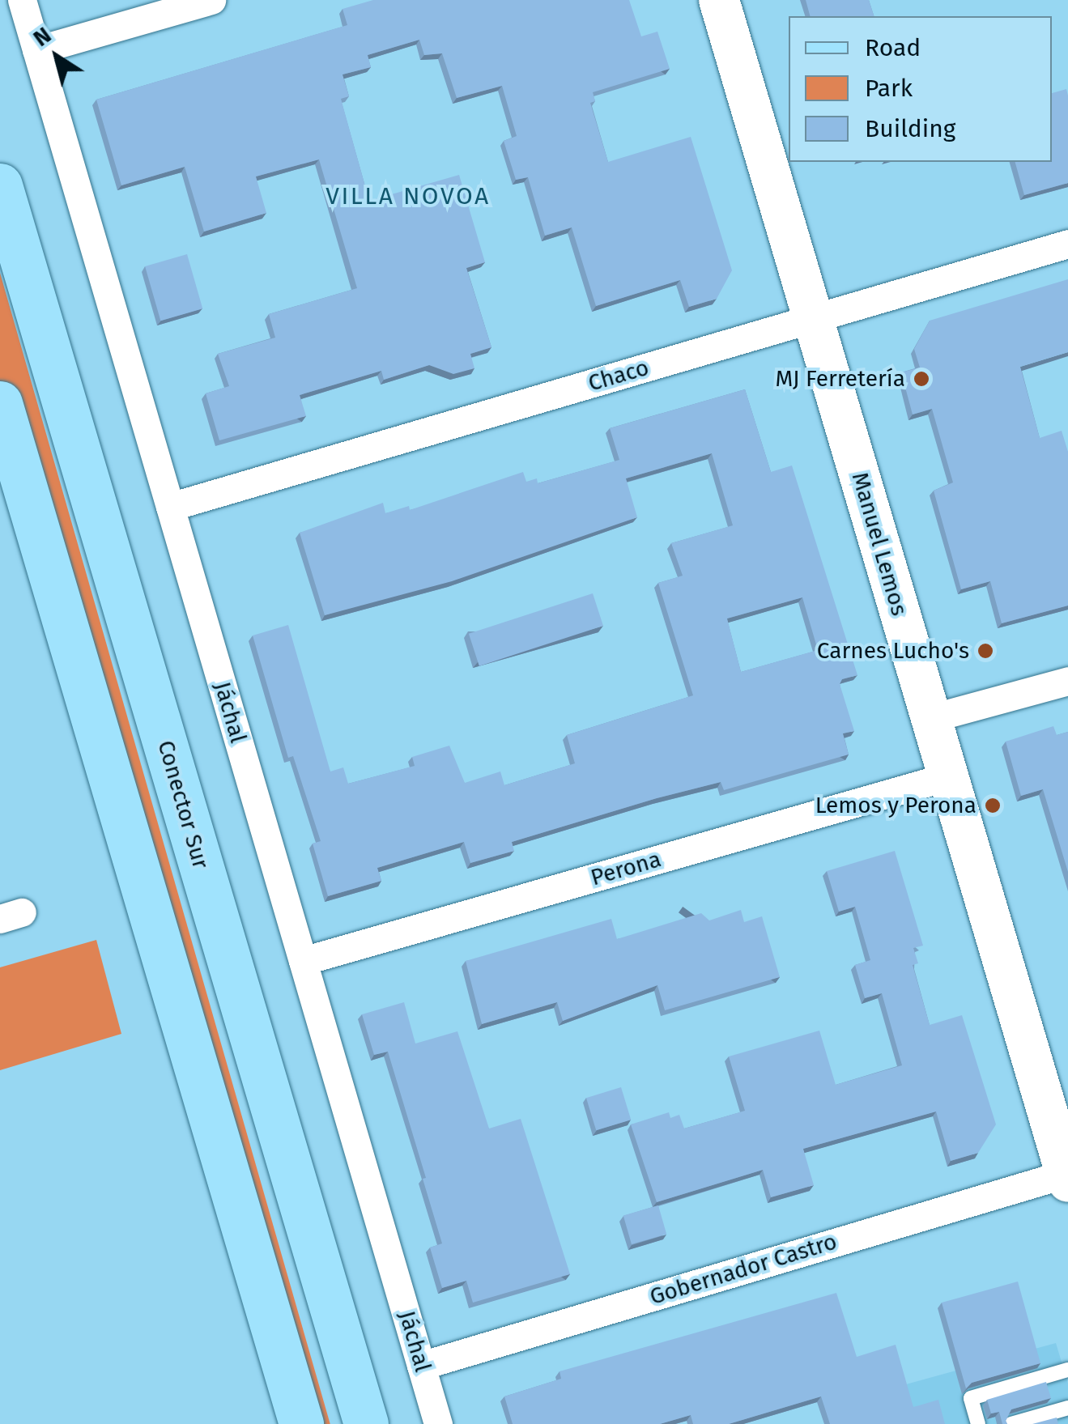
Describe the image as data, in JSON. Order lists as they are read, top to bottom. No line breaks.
{"streets":{"main road":["Conector Sur"],"street":["Chaco","Manuel Lemos","Jáchal","Perona","Gobernador Castro"]},"crossings":[["Chaco","Manuel Lemos"],["Chaco","Jáchal"],["Manuel Lemos","Perona"],["Manuel Lemos","Gobernador Castro"],["Jáchal","Perona"],["Jáchal","Gobernador Castro"]],"districts":["VILLA NOVOA"],"places":["MJ Ferretería","Carnes Lucho's","Lemos y Perona"],"legend":["Road","Park","Building"],"north":"top left"}
